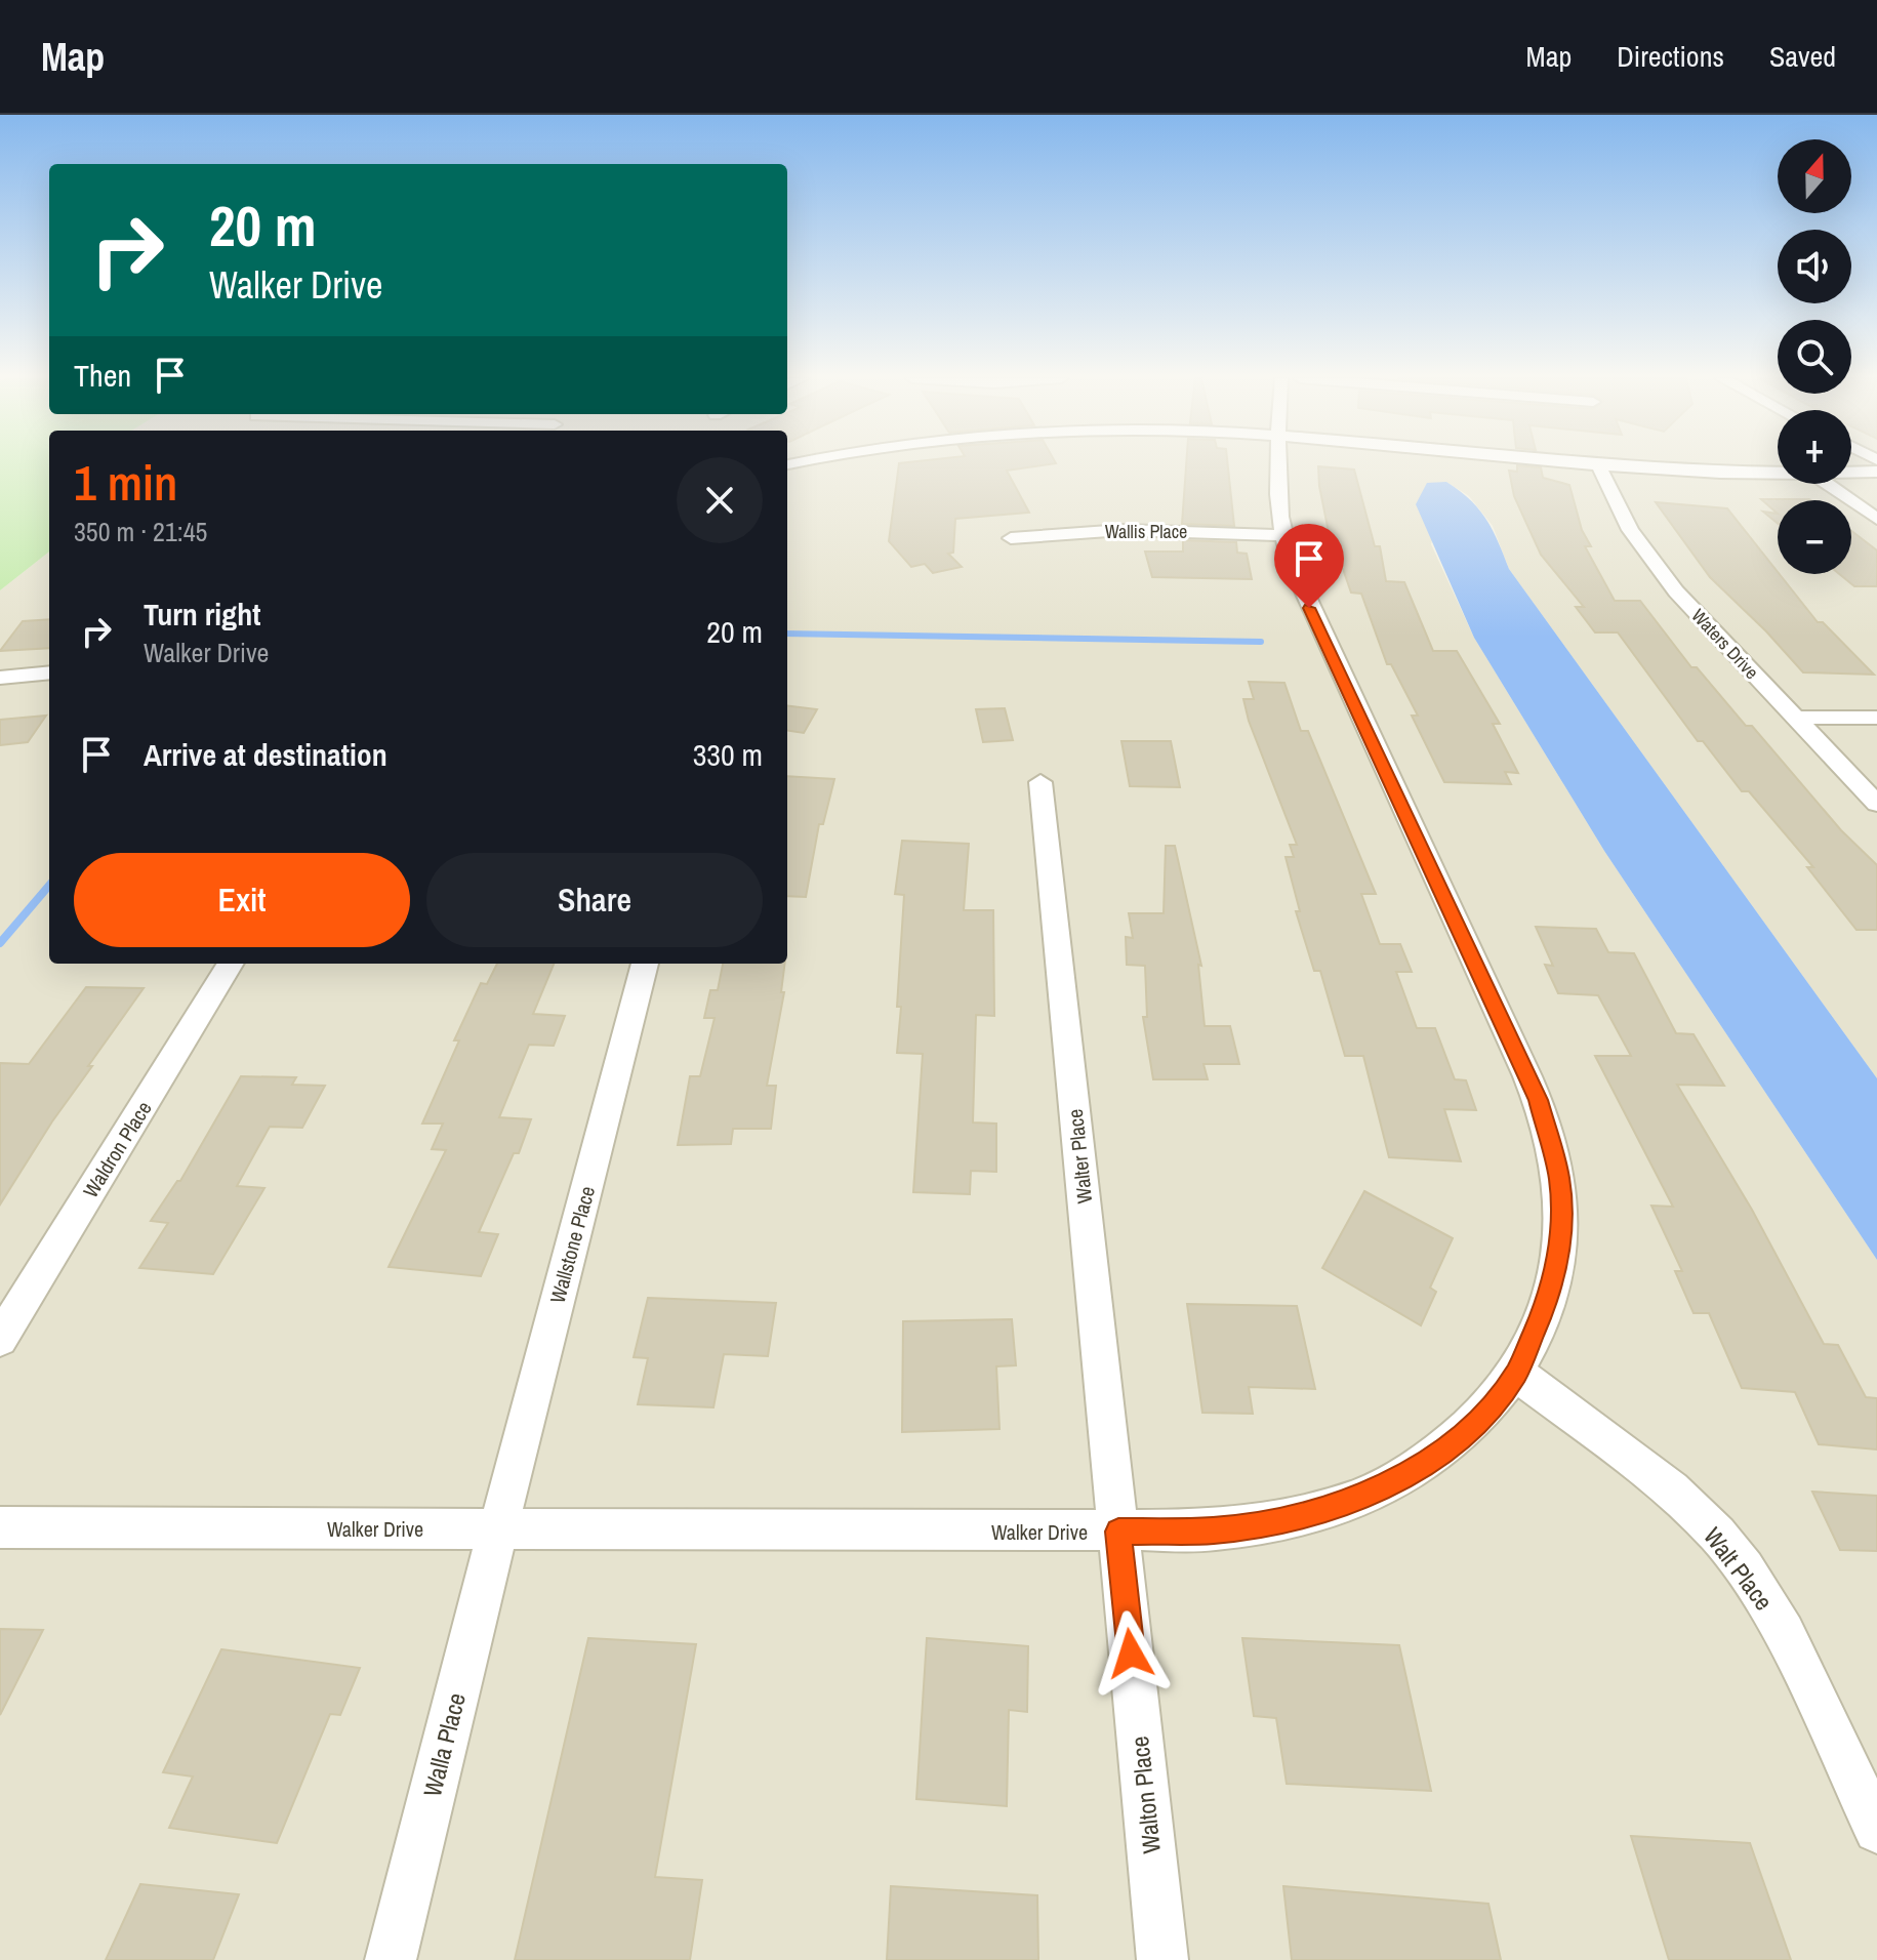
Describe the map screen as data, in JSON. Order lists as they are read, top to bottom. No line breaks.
{"streets":{"street":["Wallis Place","Waters Drive","Waldron Place","Walter Place","Wallstone Place","Walker Drive","Walt Place","Walla Place","Walton Place"]},"crossings":[["Wallis Place","Walker Drive"],["Walter Place","Walker Drive"],["Walter Place","Walton Place"],["Wallstone Place","Walker Drive"],["Wallstone Place","Walla Place"],["Walker Drive","Walt Place"],["Walker Drive","Walla Place"],["Walker Drive","Walton Place"]],"north":"top","page":{"header":"Map","nav":["Map","Directions","Saved"],"map_buttons":["+","−"],"turn":["20 m","Walker Drive"],"then":"Then","heading":["1 min","350 m · 21:45"],"list":[{"name":"Turn right","note":"Walker Drive","value":"20 m"},{"name":"Arrive at destination","value":"330 m"}],"buttons":["Exit","Share"]}}
